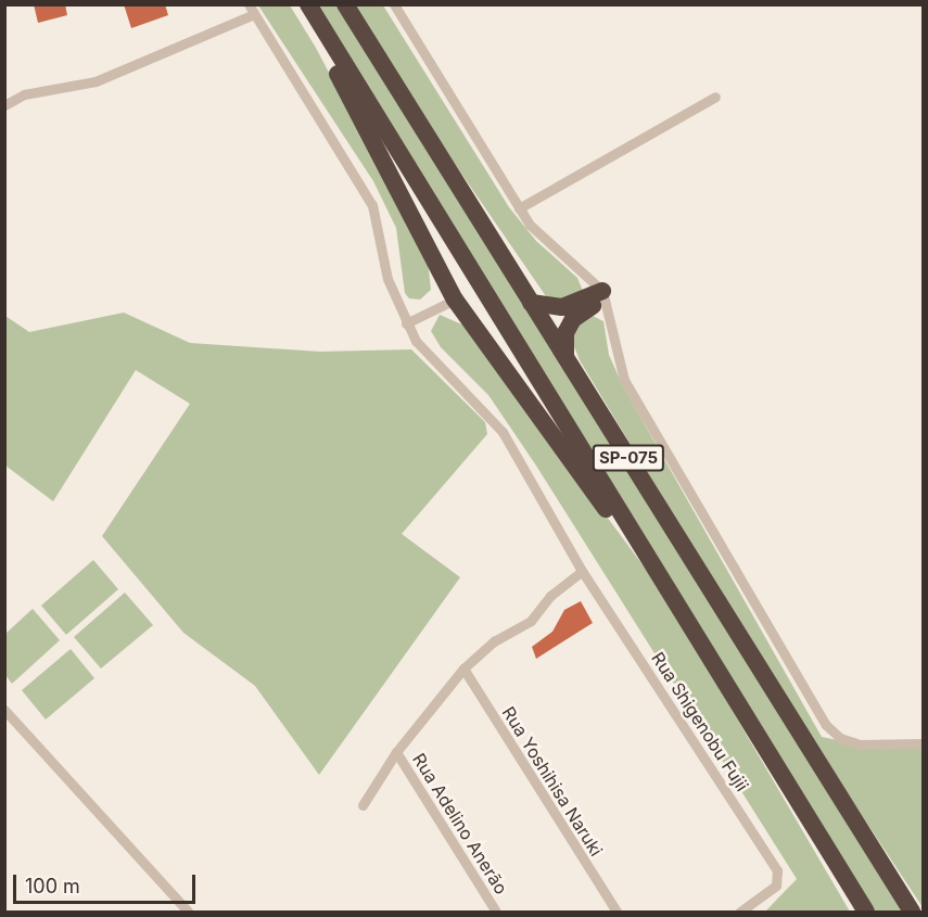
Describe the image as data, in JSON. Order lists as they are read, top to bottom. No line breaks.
{"streets":{"highway":["SP-075"],"street":["Rua Shigenobu Fujii","Rua Yoshihisa Naruki","Rua Adelino Anerão"]},"scale_bar":"100 m"}
